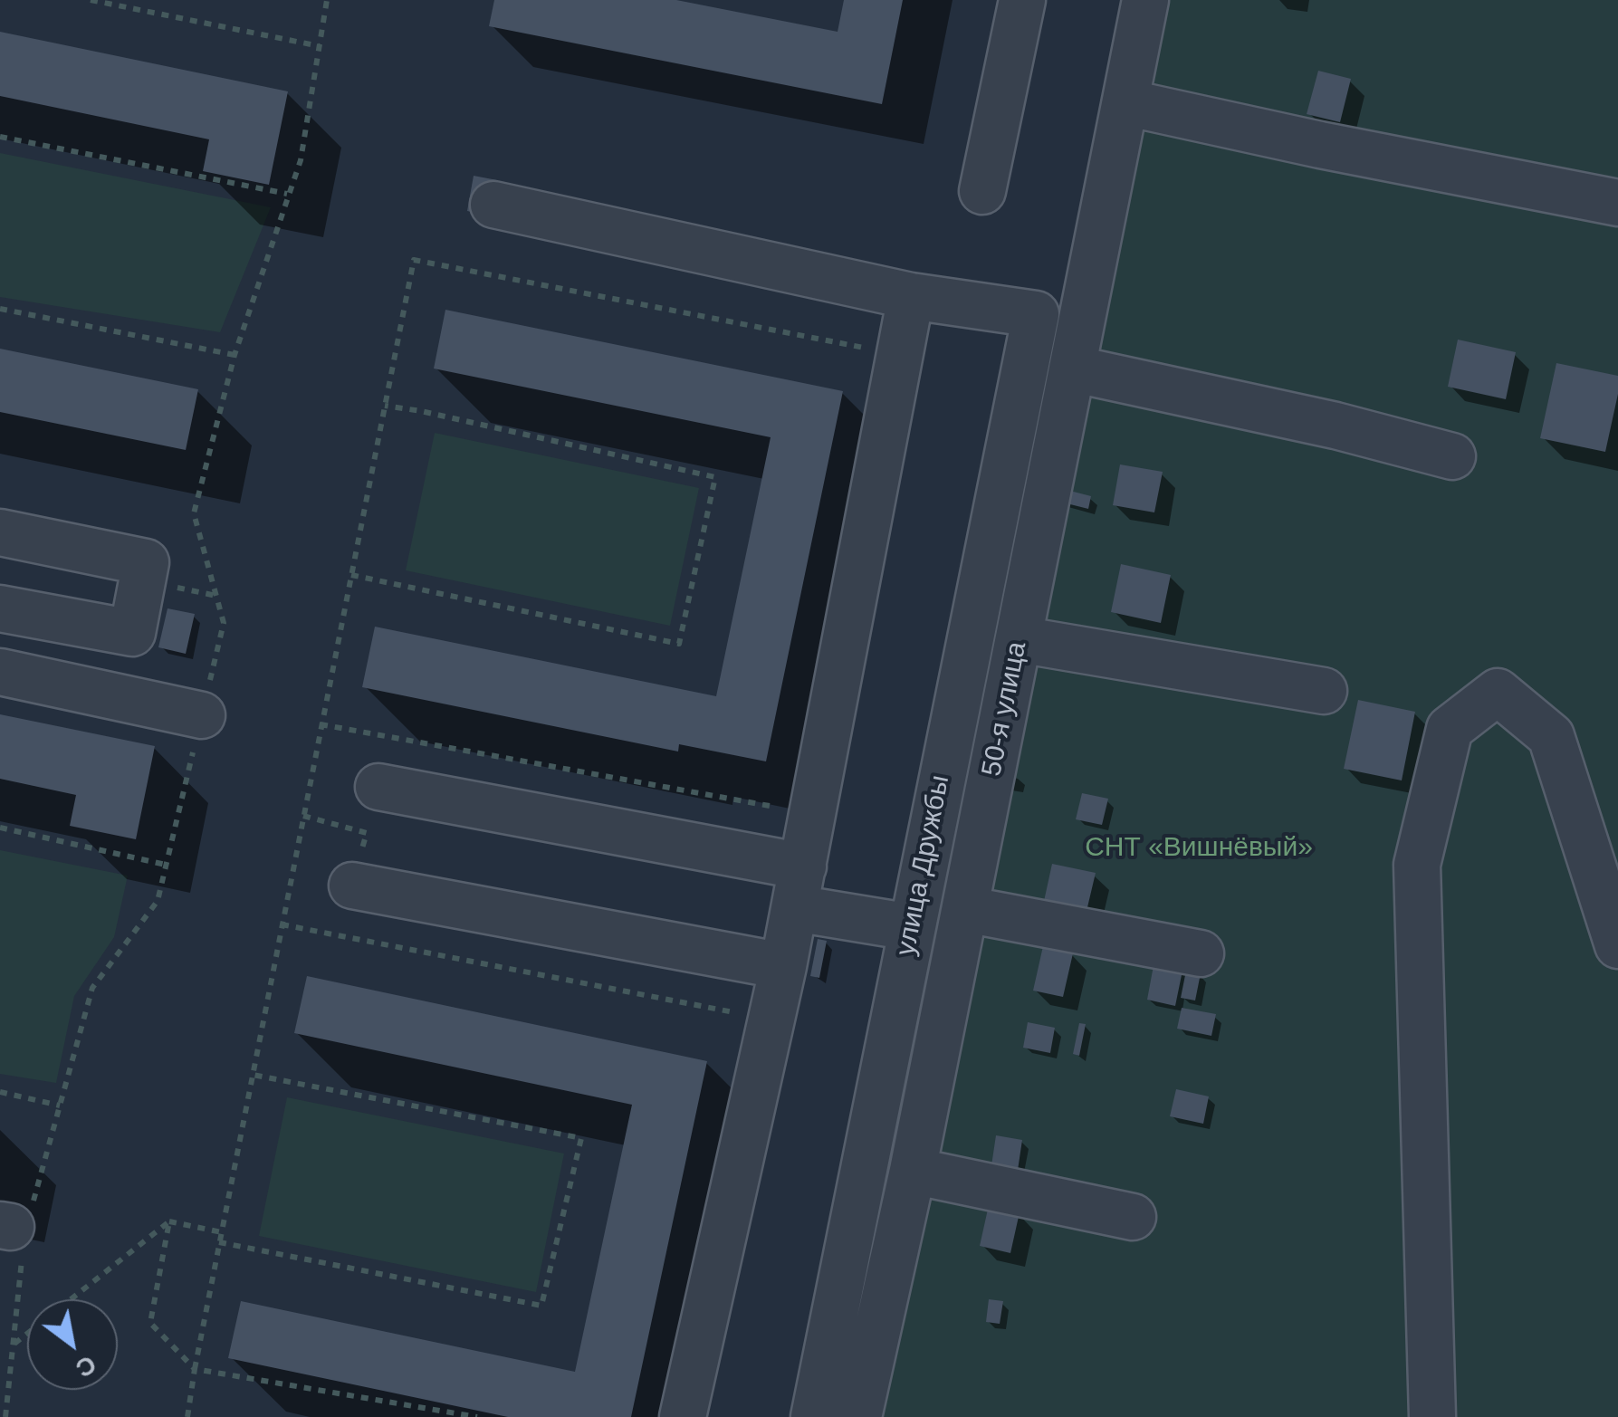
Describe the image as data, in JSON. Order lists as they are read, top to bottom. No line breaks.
{"streets":{"street":["50-я улица","улица Дружбы"]},"parks":["СНТ «Вишнёвый»"],"north":"bottom right"}
